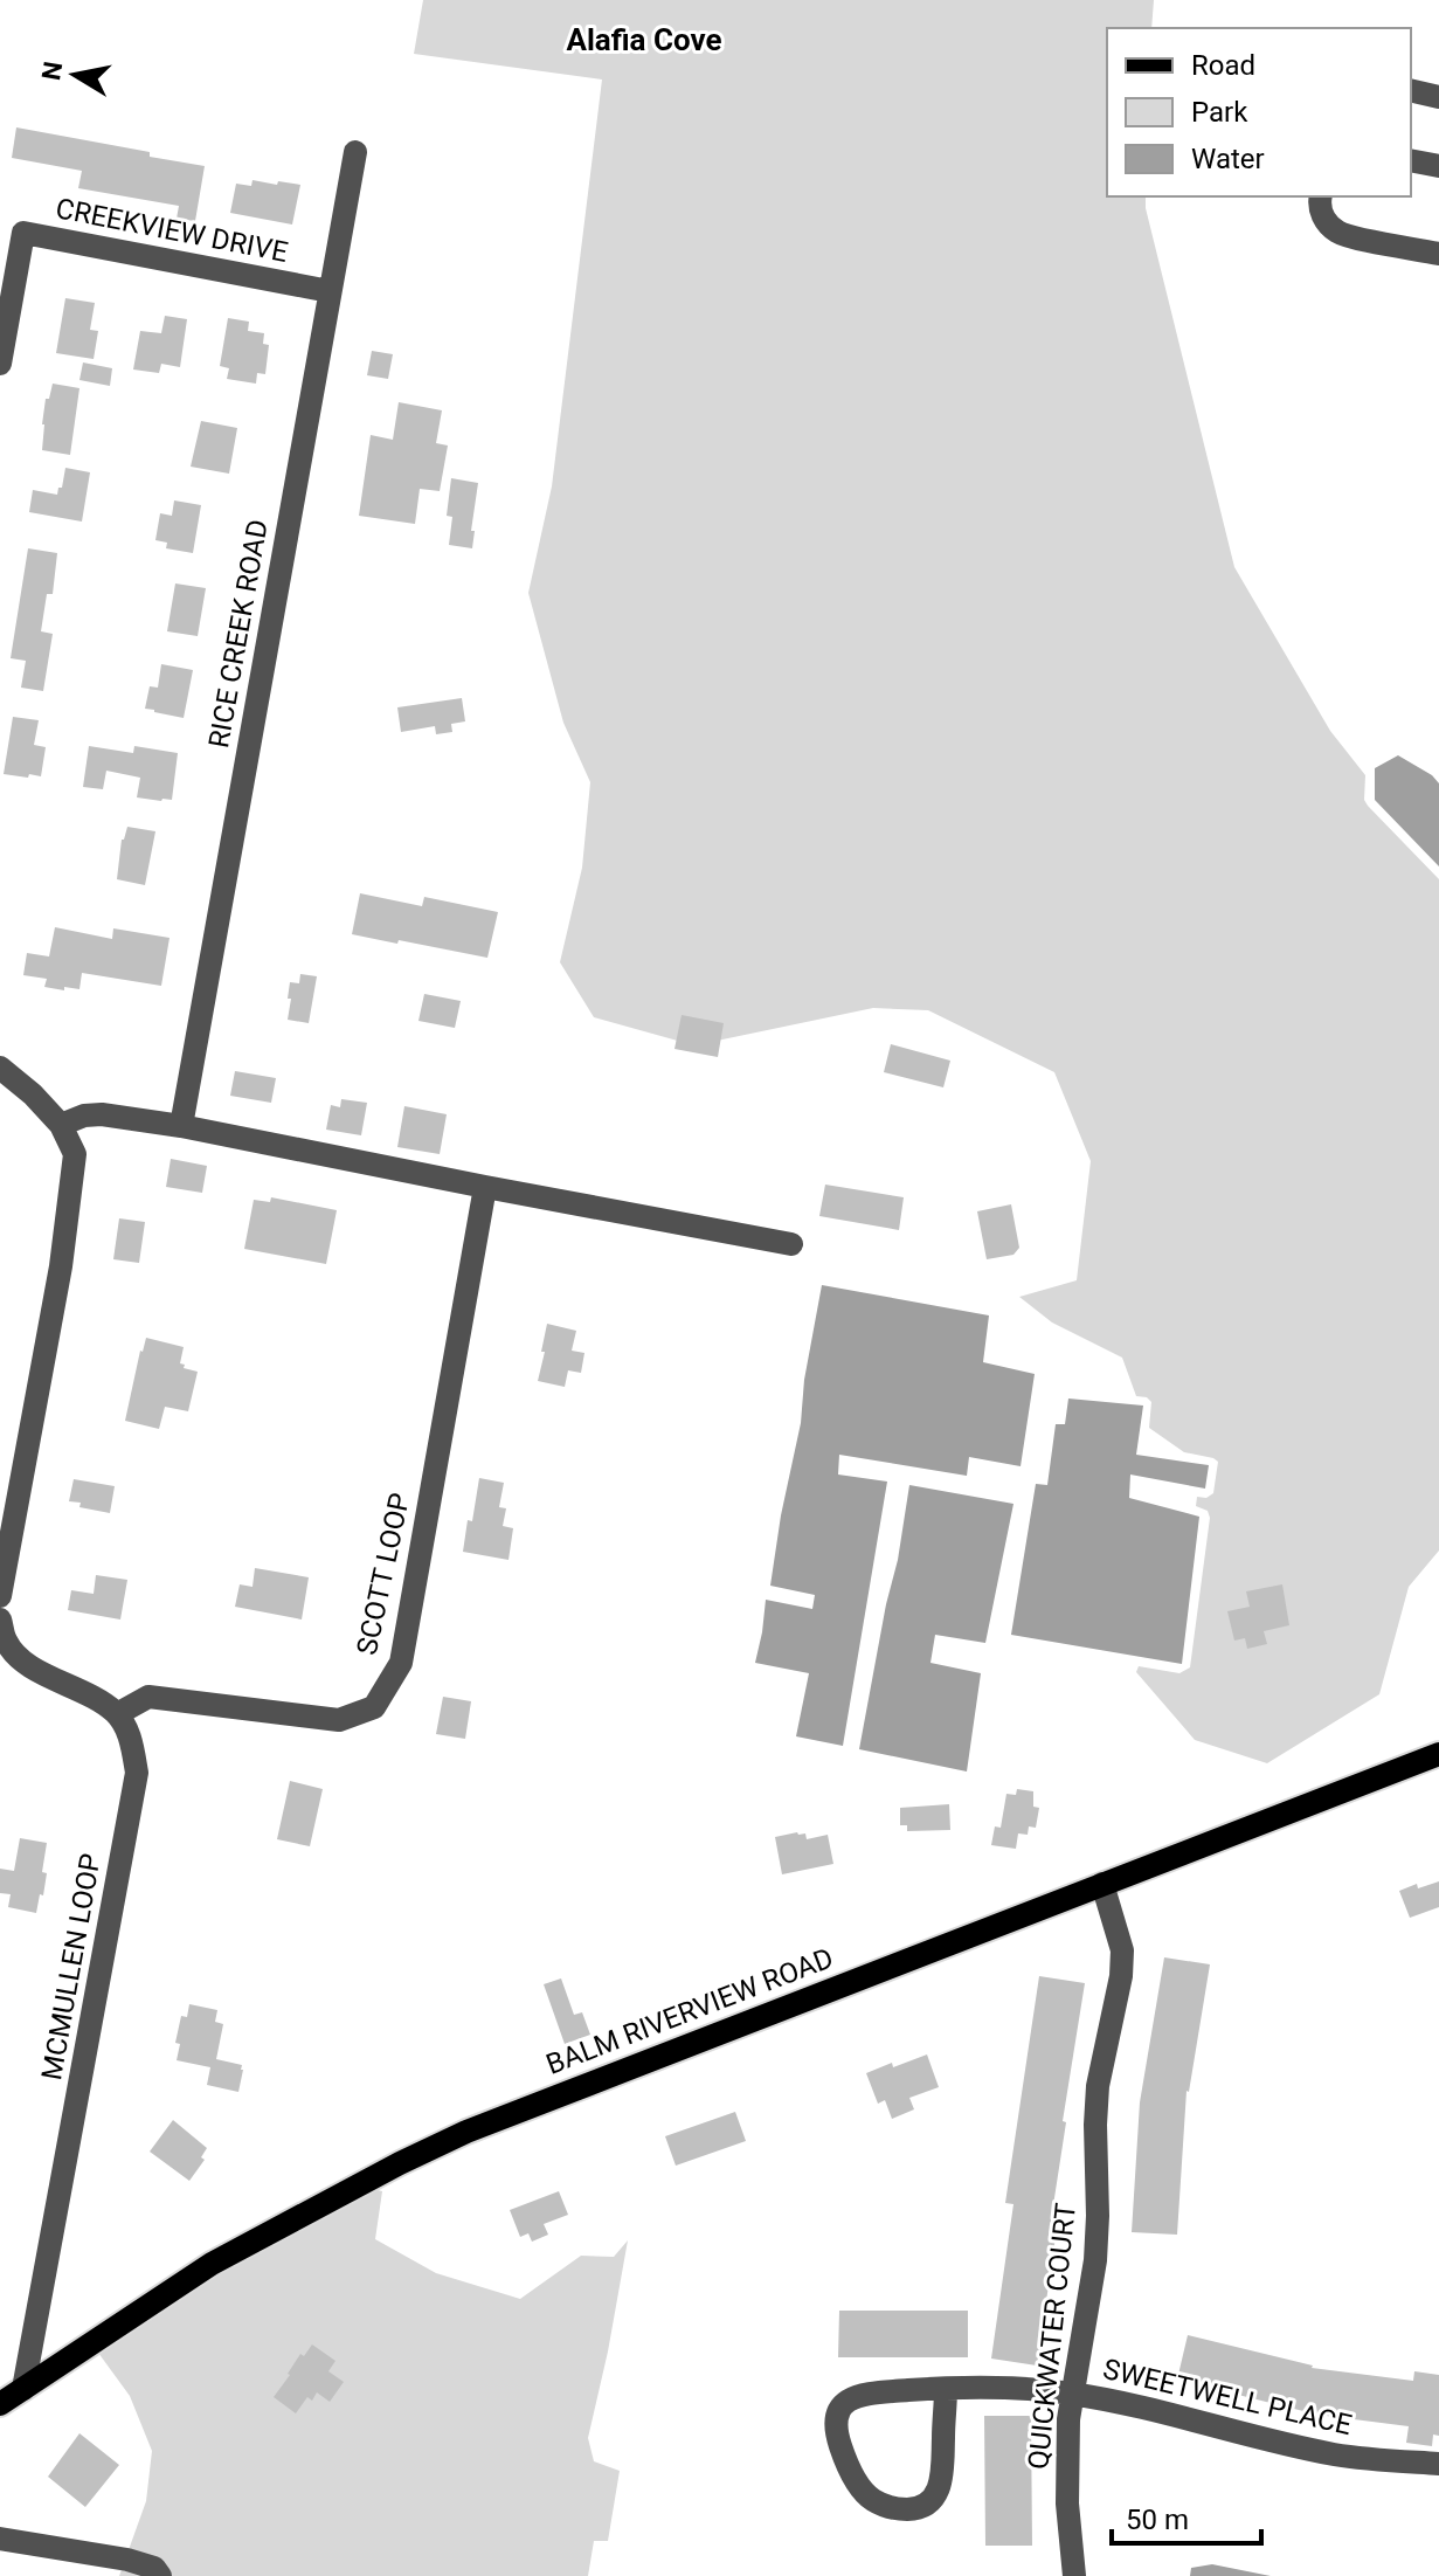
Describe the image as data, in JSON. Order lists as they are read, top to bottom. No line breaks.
{"streets":{"main road":["BALM RIVERVIEW ROAD"],"street":["CREEKVIEW DRIVE","RICE CREEK ROAD","SCOTT LOOP","MCMULLEN LOOP","QUICKWATER COURT","SWEETWELL PLACE"]},"crossings":[["CREEKVIEW DRIVE","RICE CREEK ROAD"],["SCOTT LOOP","MCMULLEN LOOP"],["MCMULLEN LOOP","BALM RIVERVIEW ROAD"],["BALM RIVERVIEW ROAD","QUICKWATER COURT"],["QUICKWATER COURT","SWEETWELL PLACE"]],"districts":["Alafia Cove"],"legend":["Road","Park","Water"],"scale_bar":"50 m","north":"left"}
